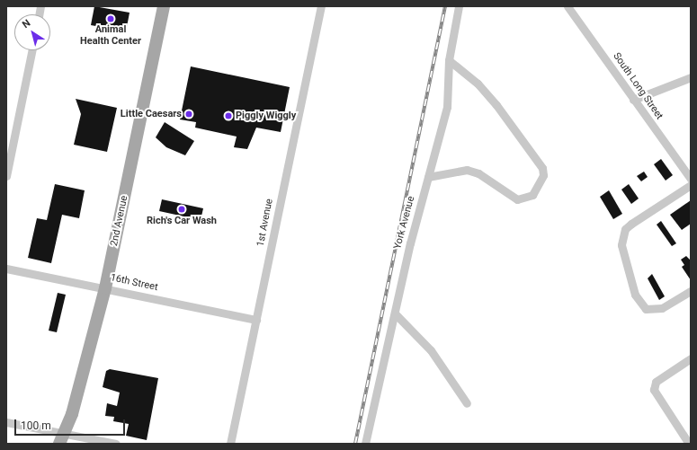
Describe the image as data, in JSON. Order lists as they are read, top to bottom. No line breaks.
{"streets":{"main road":["2nd Avenue"],"street":["South Long Street","1st Avenue","York Avenue","16th Street"]},"crossings":[["2nd Avenue","16th Street"],["1st Avenue","16th Street"]],"places":["Animal Health Center","Little Caesars","Piggly Wiggly","Rich's Car Wash"],"scale_bar":"100 m","north":"top left"}
